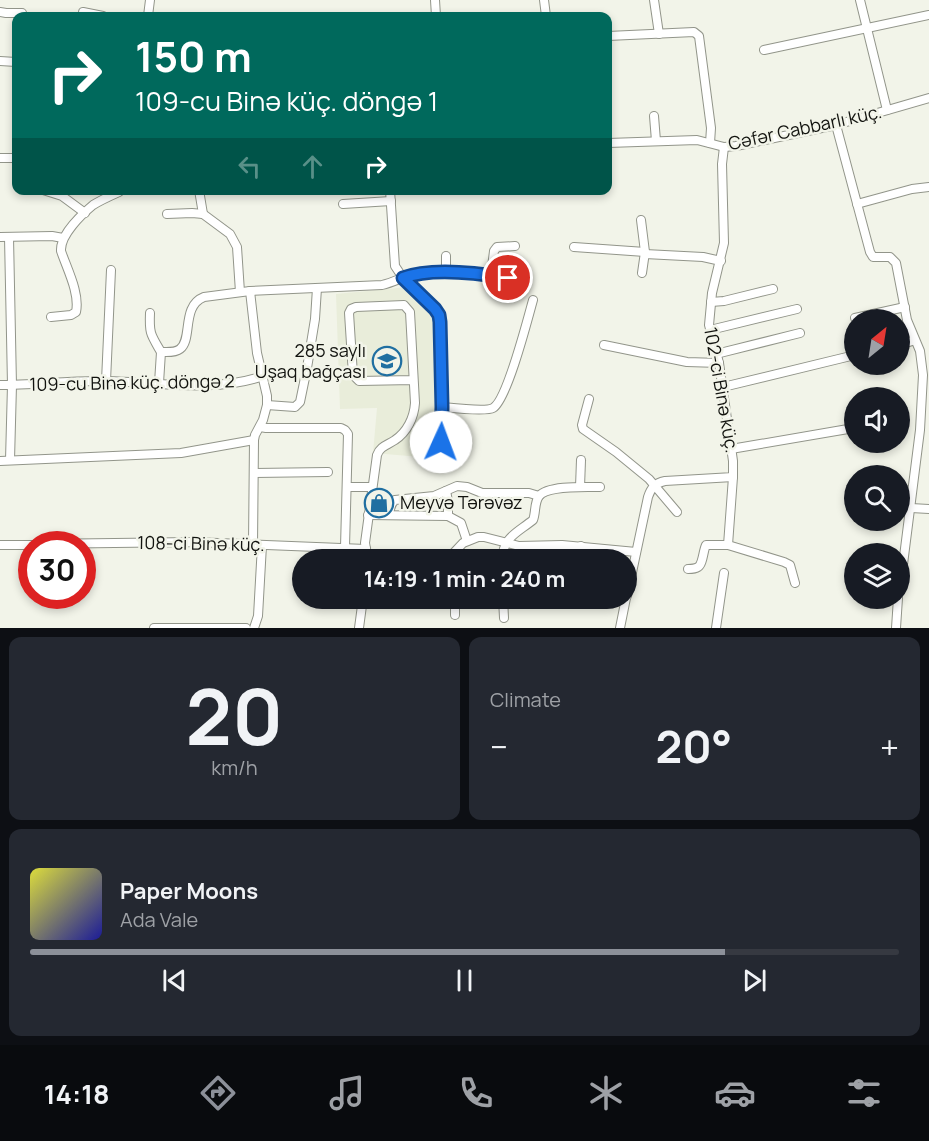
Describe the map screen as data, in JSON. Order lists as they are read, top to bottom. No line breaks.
{"streets":{"street":["Cəfər Cabbarlı küç.","109-cu Binə küç. döngə 2","102-ci Binə küç.","108-ci Binə küç."]},"crossings":[["Cəfər Cabbarlı küç.","102-ci Binə küç."]],"places":{"school or university":["285 saylı Uşaq bağçası"],"shop":["Meyvə Tərəvəz"]},"north":"top right","page":{"turn":["150 m","109-cu Binə küç. döngə 1"],"limit":"30","trip":"14:19 · 1 min · 240 m","tile":[["20","km/h"],"Climate"],"heat":["−","20°","+"],"song":["Paper Moons","Ada Vale"],"tabs":"14:18"}}
